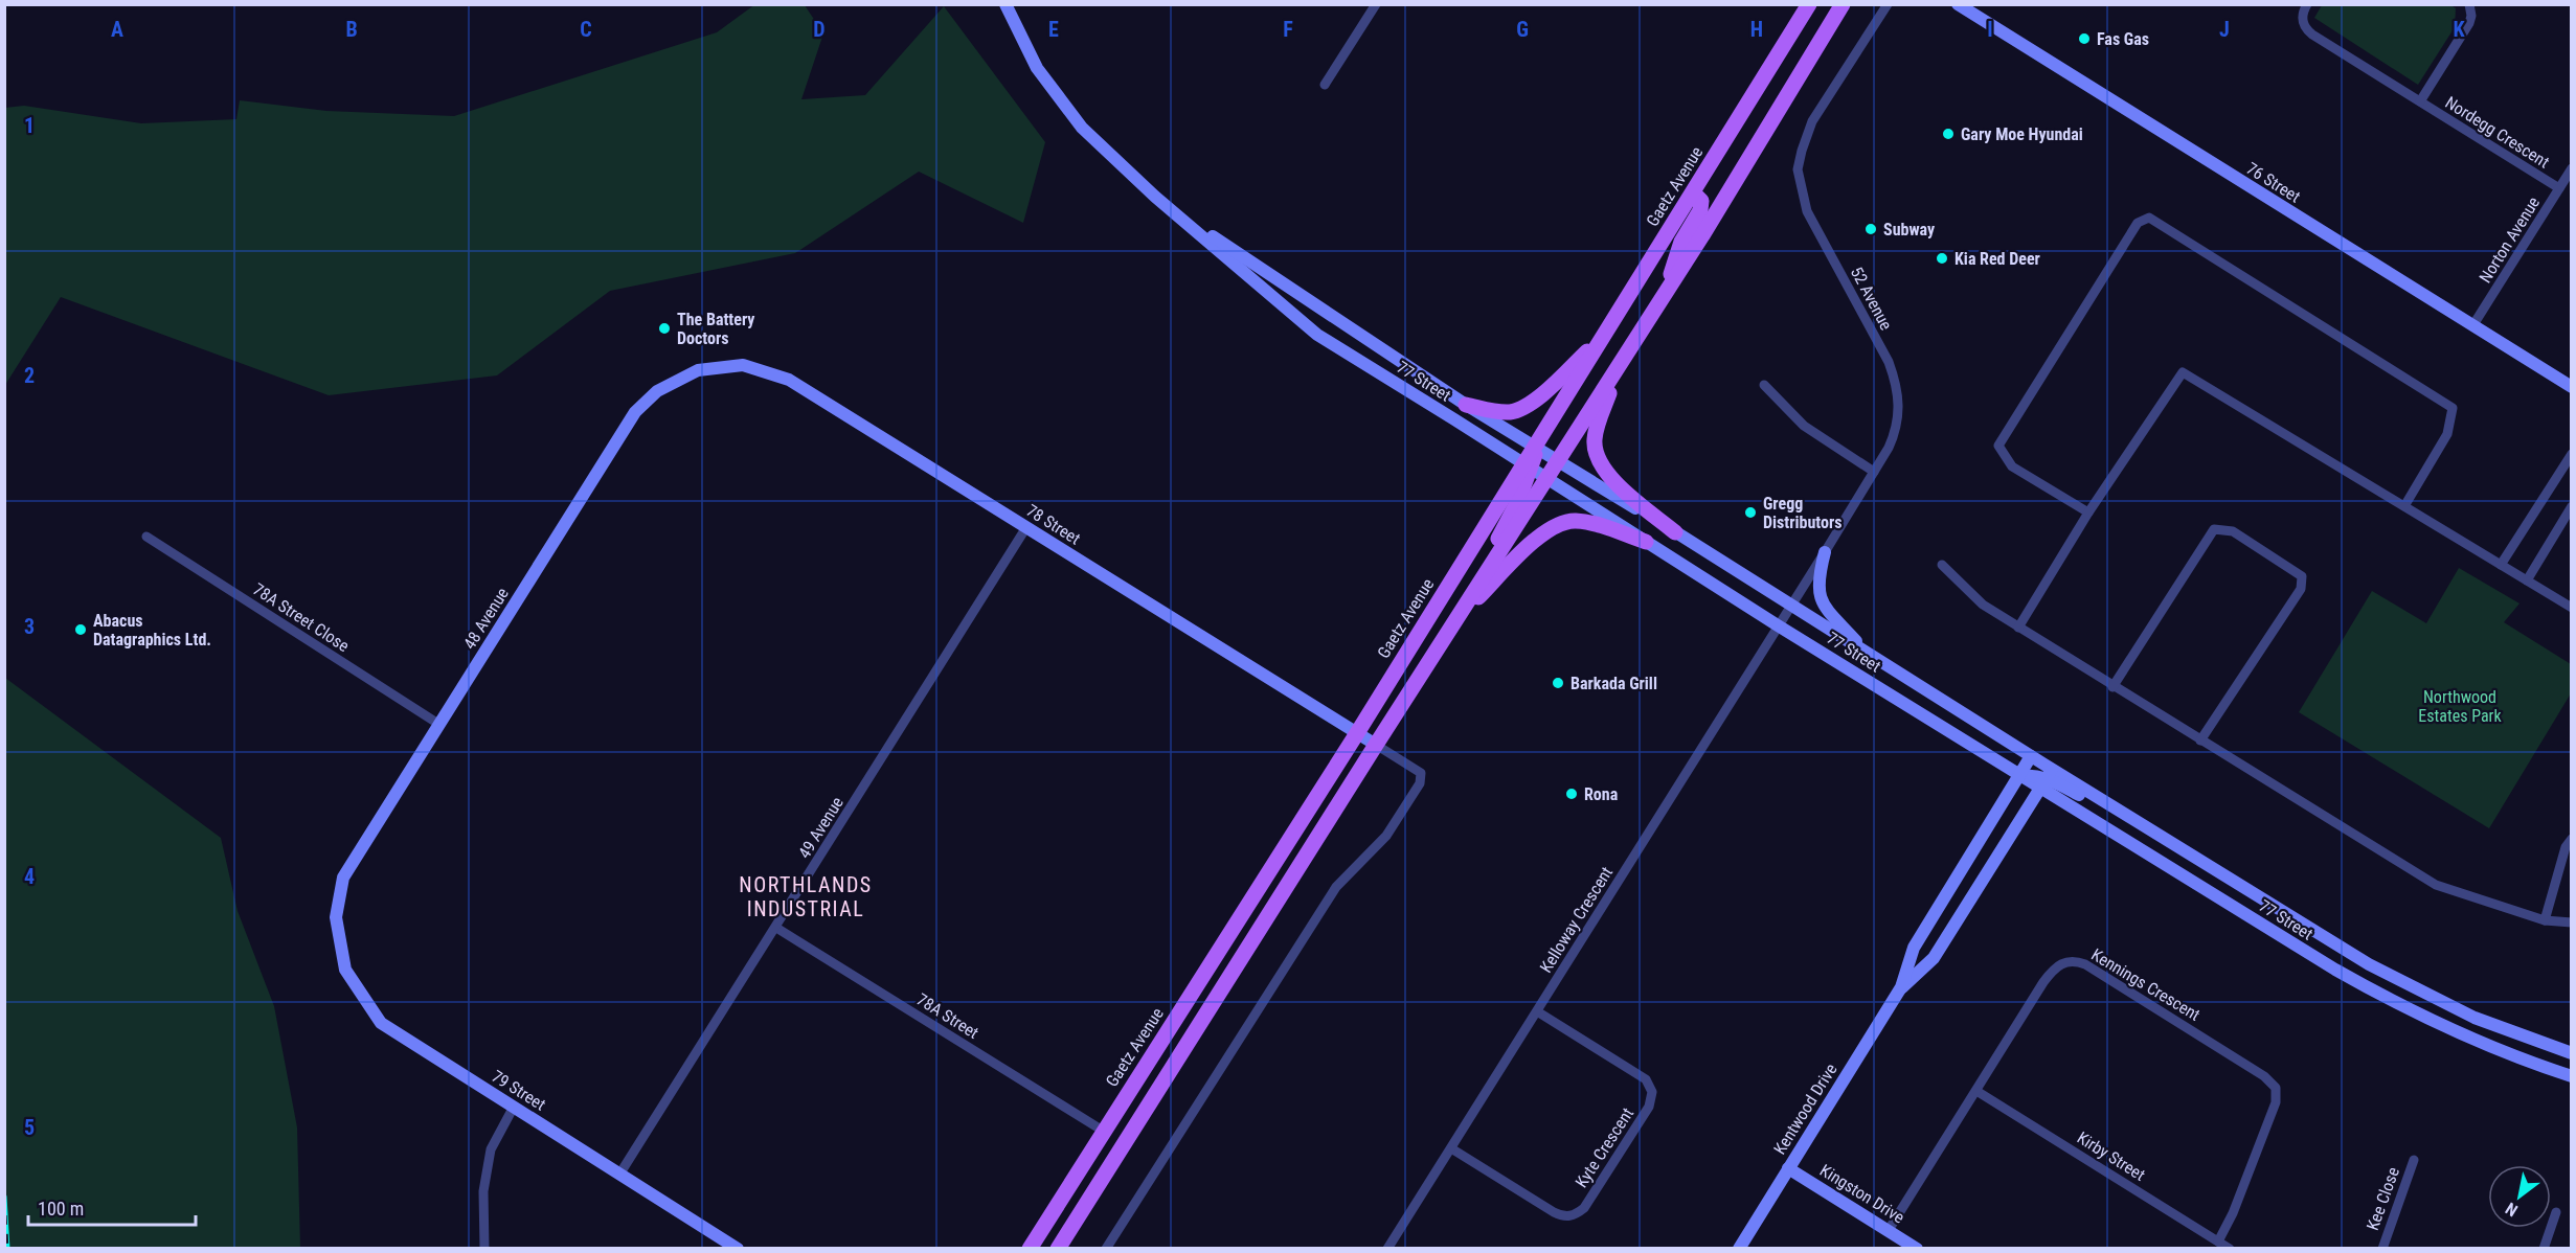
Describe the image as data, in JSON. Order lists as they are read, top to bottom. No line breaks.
{"streets":{"main road":["76 Street","Gaetz Avenue","77 Street","78 Street","48 Avenue","79 Street","Kentwood Drive","Kingston Drive"],"street":["Nordegg Crescent","Norton Avenue","52 Avenue","78A Street Close","49 Avenue","Kelloway Crescent","Kennings Crescent","78A Street","Kyte Crescent","Kirby Street","Kee Close"]},"crossings":[["Nordegg Crescent","Norton Avenue"],["76 Street","Norton Avenue"],["Gaetz Avenue","77 Street"],["Gaetz Avenue","78 Street"],["Gaetz Avenue","78A Street"],["52 Avenue","77 Street"],["52 Avenue","Kelloway Crescent"],["77 Street","Kelloway Crescent"],["77 Street","Kentwood Drive"],["78 Street","48 Avenue"],["78 Street","49 Avenue"],["78A Street Close","48 Avenue"],["48 Avenue","79 Street"],["49 Avenue","78A Street"],["49 Avenue","79 Street"],["Kelloway Crescent","Kyte Crescent"],["Kennings Crescent","Kirby Street"],["Kennings Crescent","Kingston Drive"],["Kentwood Drive","Kingston Drive"]],"districts":["NORTHLANDS INDUSTRIAL"],"parks":["Northwood Estates Park"],"places":["Fas Gas","Gary Moe Hyundai","Subway","Kia Red Deer","The Battery Doctors","Gregg Distributors","Abacus Datagraphics Ltd.","Barkada Grill","Rona"],"scale_bar":"100 m","north":"bottom left","grid":{"columns":["A","B","C","D","E","F","G","H","I","J","K"],"rows":["1","2","3","4","5"]}}
